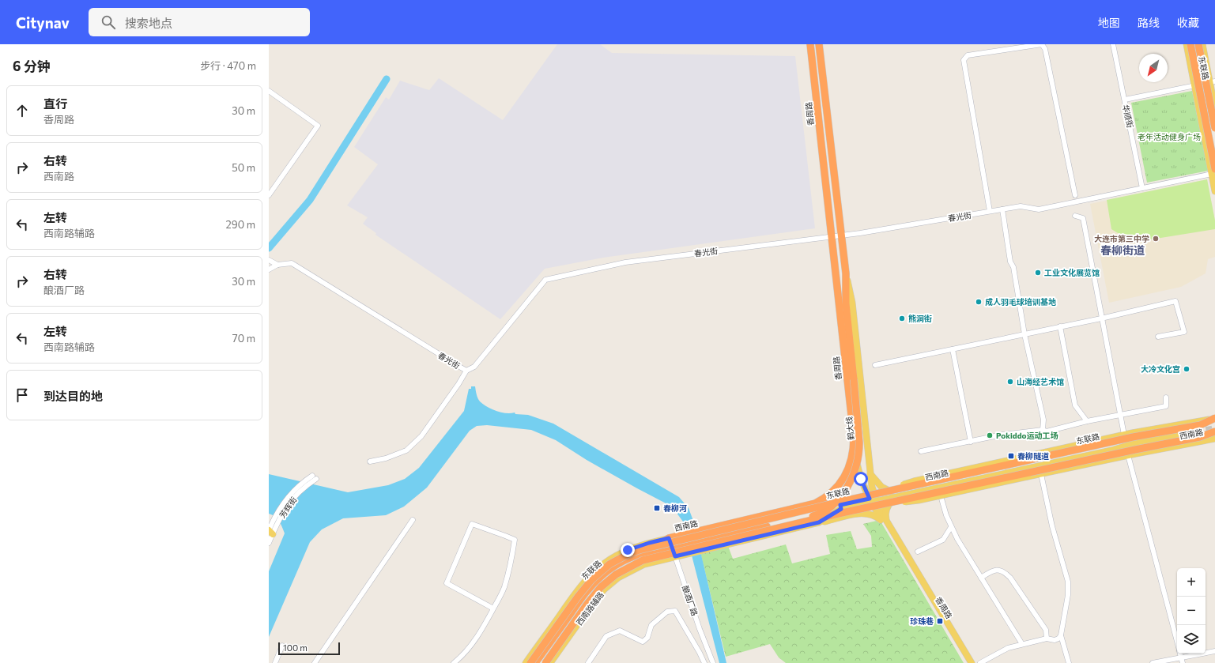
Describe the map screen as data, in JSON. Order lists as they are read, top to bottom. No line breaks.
{"streets":{"highway":["东联路","香周路","鹤大线","西南路"],"main road":["西南路辅路"],"street":["华顺街","春光街","芳辉街","酿酒厂路"]},"crossings":[["东联路","香周路"],["东联路","春光街"],["东联路","西南路"],["香周路","春光街"],["香周路","鹤大线"],["香周路","西南路"],["华顺街","春光街"],["鹤大线","西南路"],["西南路","酿酒厂路"],["酿酒厂路","西南路辅路"]],"districts":["春柳街道"],"parks":["老年活动健身广场"],"places":{"other":["大连市第三中学","工业文化展览馆","成人羽毛球培训基地","熊洞街","大冷文化宫","山海经艺术馆","Pokiddo运动工场"],"transit":["春柳隧道","春柳河","珍珠巷"]},"scale_bar":"100 m","north":"bottom left","page":{"header":"Citynav","search":"搜索地点","nav":["地图","路线","收藏"],"heading":["6 分钟","步行 · 470 m"],"list":[["直行","香周路","30 m"],["右转","西南路","50 m"],["左转","西南路辅路","290 m"],["右转","酿酒厂路","30 m"],["左转","西南路辅路","70 m"],"到达目的地"],"map_buttons":["+","−"],"scale":"100 m"}}
